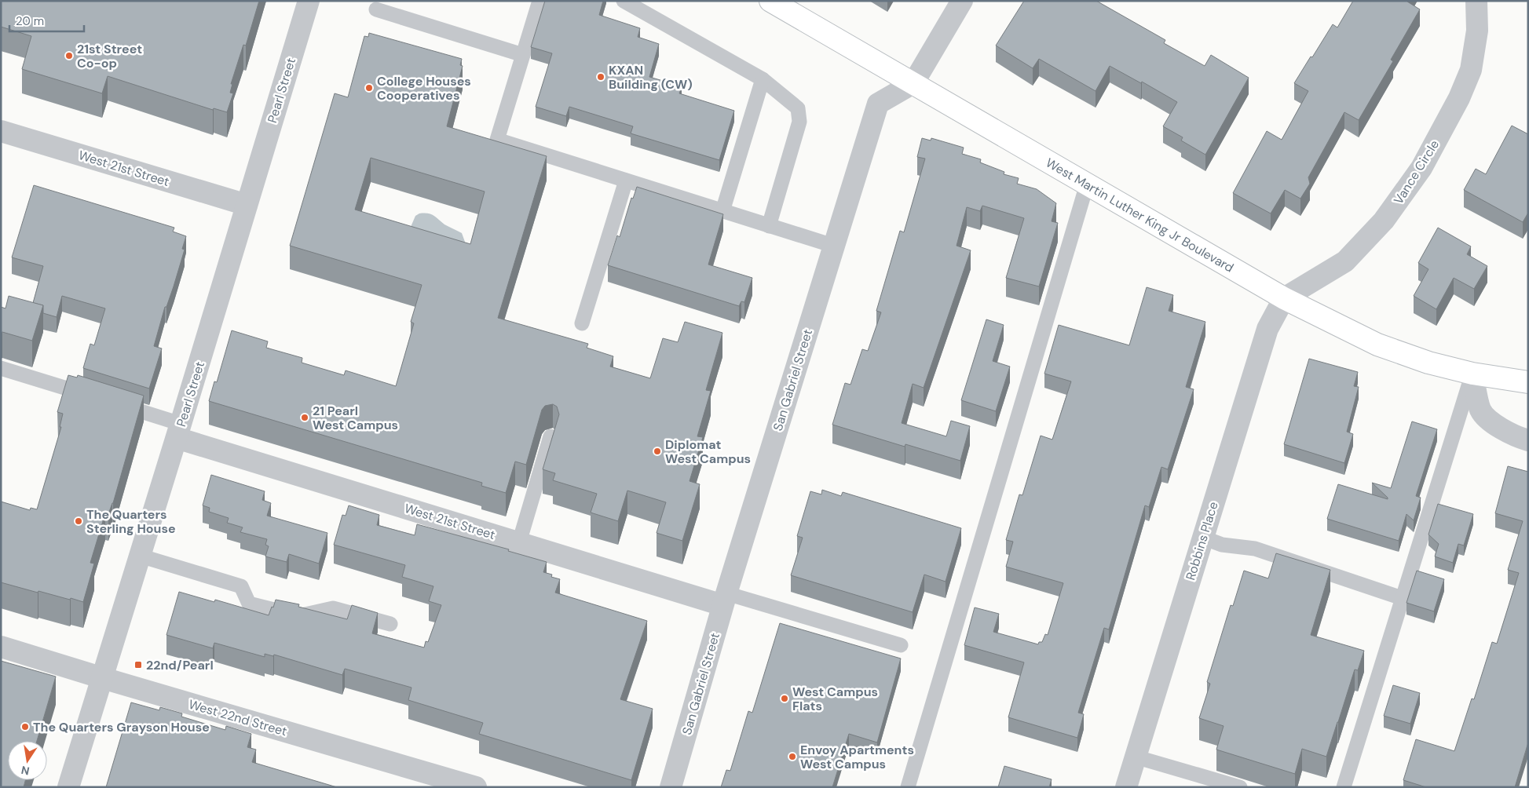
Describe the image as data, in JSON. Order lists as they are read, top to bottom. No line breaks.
{"streets":{"main road":["West Martin Luther King Jr Boulevard"],"street":["Pearl Street","West 21st Street","Vance Circle","San Gabriel Street","Robbins Place","West 22nd Street"]},"crossings":[["Pearl Street","West 21st Street"],["Pearl Street","West 22nd Street"],["West 21st Street","San Gabriel Street"],["Vance Circle","West Martin Luther King Jr Boulevard"],["Vance Circle","Robbins Place"],["West Martin Luther King Jr Boulevard","San Gabriel Street"],["West Martin Luther King Jr Boulevard","Robbins Place"]],"places":{"other":["21st Street Co-op","KXAN Building (CW)","College Houses Cooperatives","21 Pearl West Campus","Diplomat West Campus","The Quarters Sterling House","West Campus Flats","The Quarters Grayson House","Envoy Apartments West Campus"],"transit":["22nd/Pearl"]},"scale_bar":"20 m","north":"bottom"}
